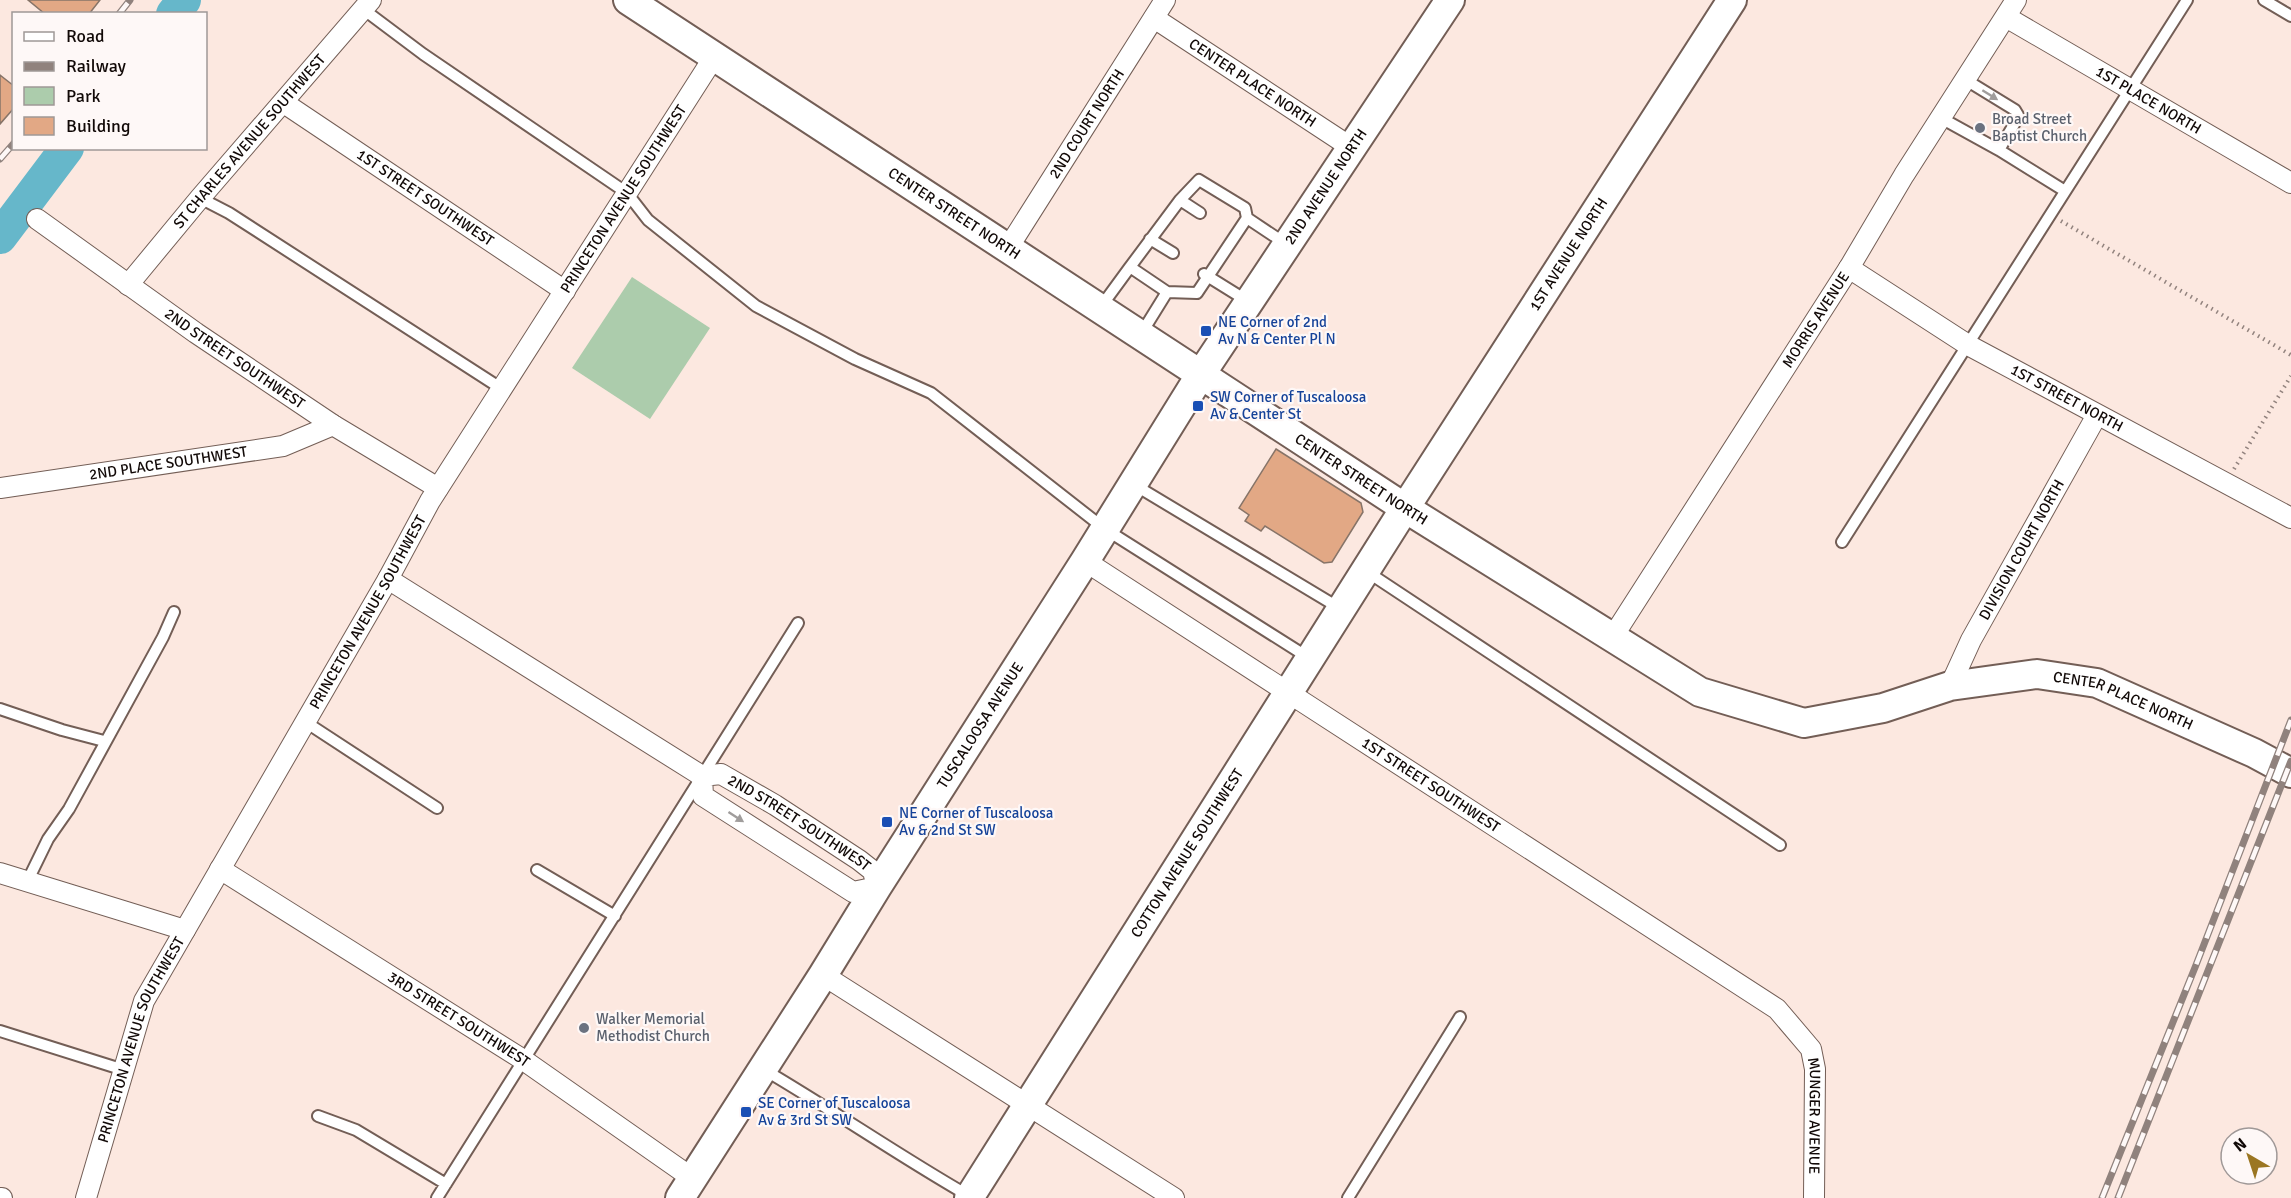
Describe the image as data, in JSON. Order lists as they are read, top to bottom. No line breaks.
{"streets":{"street":["CENTER PLACE NORTH","1ST PLACE NORTH","2ND COURT NORTH","ST CHARLES AVENUE SOUTHWEST","2ND AVENUE NORTH","1ST STREET SOUTHWEST","PRINCETON AVENUE SOUTHWEST","CENTER STREET NORTH","1ST AVENUE NORTH","MORRIS AVENUE","2ND STREET SOUTHWEST","1ST STREET NORTH","2ND PLACE SOUTHWEST","DIVISION COURT NORTH","TUSCALOOSA AVENUE","COTTON AVENUE SOUTHWEST","3RD STREET SOUTHWEST","MUNGER AVENUE"]},"crossings":[["CENTER PLACE NORTH","2ND COURT NORTH"],["CENTER PLACE NORTH","2ND AVENUE NORTH"],["CENTER PLACE NORTH","CENTER STREET NORTH"],["CENTER PLACE NORTH","DIVISION COURT NORTH"],["1ST PLACE NORTH","MORRIS AVENUE"],["2ND COURT NORTH","CENTER STREET NORTH"],["ST CHARLES AVENUE SOUTHWEST","1ST STREET SOUTHWEST"],["ST CHARLES AVENUE SOUTHWEST","2ND STREET SOUTHWEST"],["2ND AVENUE NORTH","CENTER STREET NORTH"],["2ND AVENUE NORTH","TUSCALOOSA AVENUE"],["1ST STREET SOUTHWEST","PRINCETON AVENUE SOUTHWEST"],["1ST STREET SOUTHWEST","TUSCALOOSA AVENUE"],["1ST STREET SOUTHWEST","COTTON AVENUE SOUTHWEST"],["1ST STREET SOUTHWEST","MUNGER AVENUE"],["PRINCETON AVENUE SOUTHWEST","CENTER STREET NORTH"],["PRINCETON AVENUE SOUTHWEST","2ND STREET SOUTHWEST"],["PRINCETON AVENUE SOUTHWEST","3RD STREET SOUTHWEST"],["CENTER STREET NORTH","1ST AVENUE NORTH"],["CENTER STREET NORTH","MORRIS AVENUE"],["CENTER STREET NORTH","DIVISION COURT NORTH"],["CENTER STREET NORTH","TUSCALOOSA AVENUE"],["CENTER STREET NORTH","COTTON AVENUE SOUTHWEST"],["1ST AVENUE NORTH","COTTON AVENUE SOUTHWEST"],["MORRIS AVENUE","1ST STREET NORTH"],["2ND STREET SOUTHWEST","2ND PLACE SOUTHWEST"],["2ND STREET SOUTHWEST","TUSCALOOSA AVENUE"],["1ST STREET NORTH","DIVISION COURT NORTH"],["TUSCALOOSA AVENUE","3RD STREET SOUTHWEST"]],"places":{"other":["Broad Street Baptist Church","Walker Memorial Methodist Church"],"transit":["NE Corner of 2nd Av N & Center Pl N","SW Corner of Tuscaloosa Av & Center St","NE Corner of Tuscaloosa Av & 2nd St SW","SE Corner of Tuscaloosa Av & 3rd St SW"]},"legend":["Road","Railway","Park","Building"],"north":"top left"}
